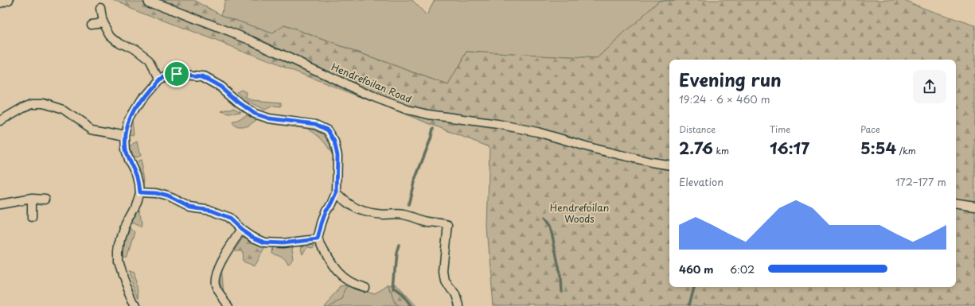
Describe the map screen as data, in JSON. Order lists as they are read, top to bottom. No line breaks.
{"streets":{"street":["Hendrefoilan Road"]},"parks":["Hendrefoilan Woods"],"page":{"heading":["Evening run","19:24 · 6 × 460 m"],"stats":[["Distance","2.76 km"],["Time","16:17"],["Pace","5:54 /km"]],"chart":["Elevation","172–177 m"],"list":[{"name":"460 m","note":"6:02"}]}}
